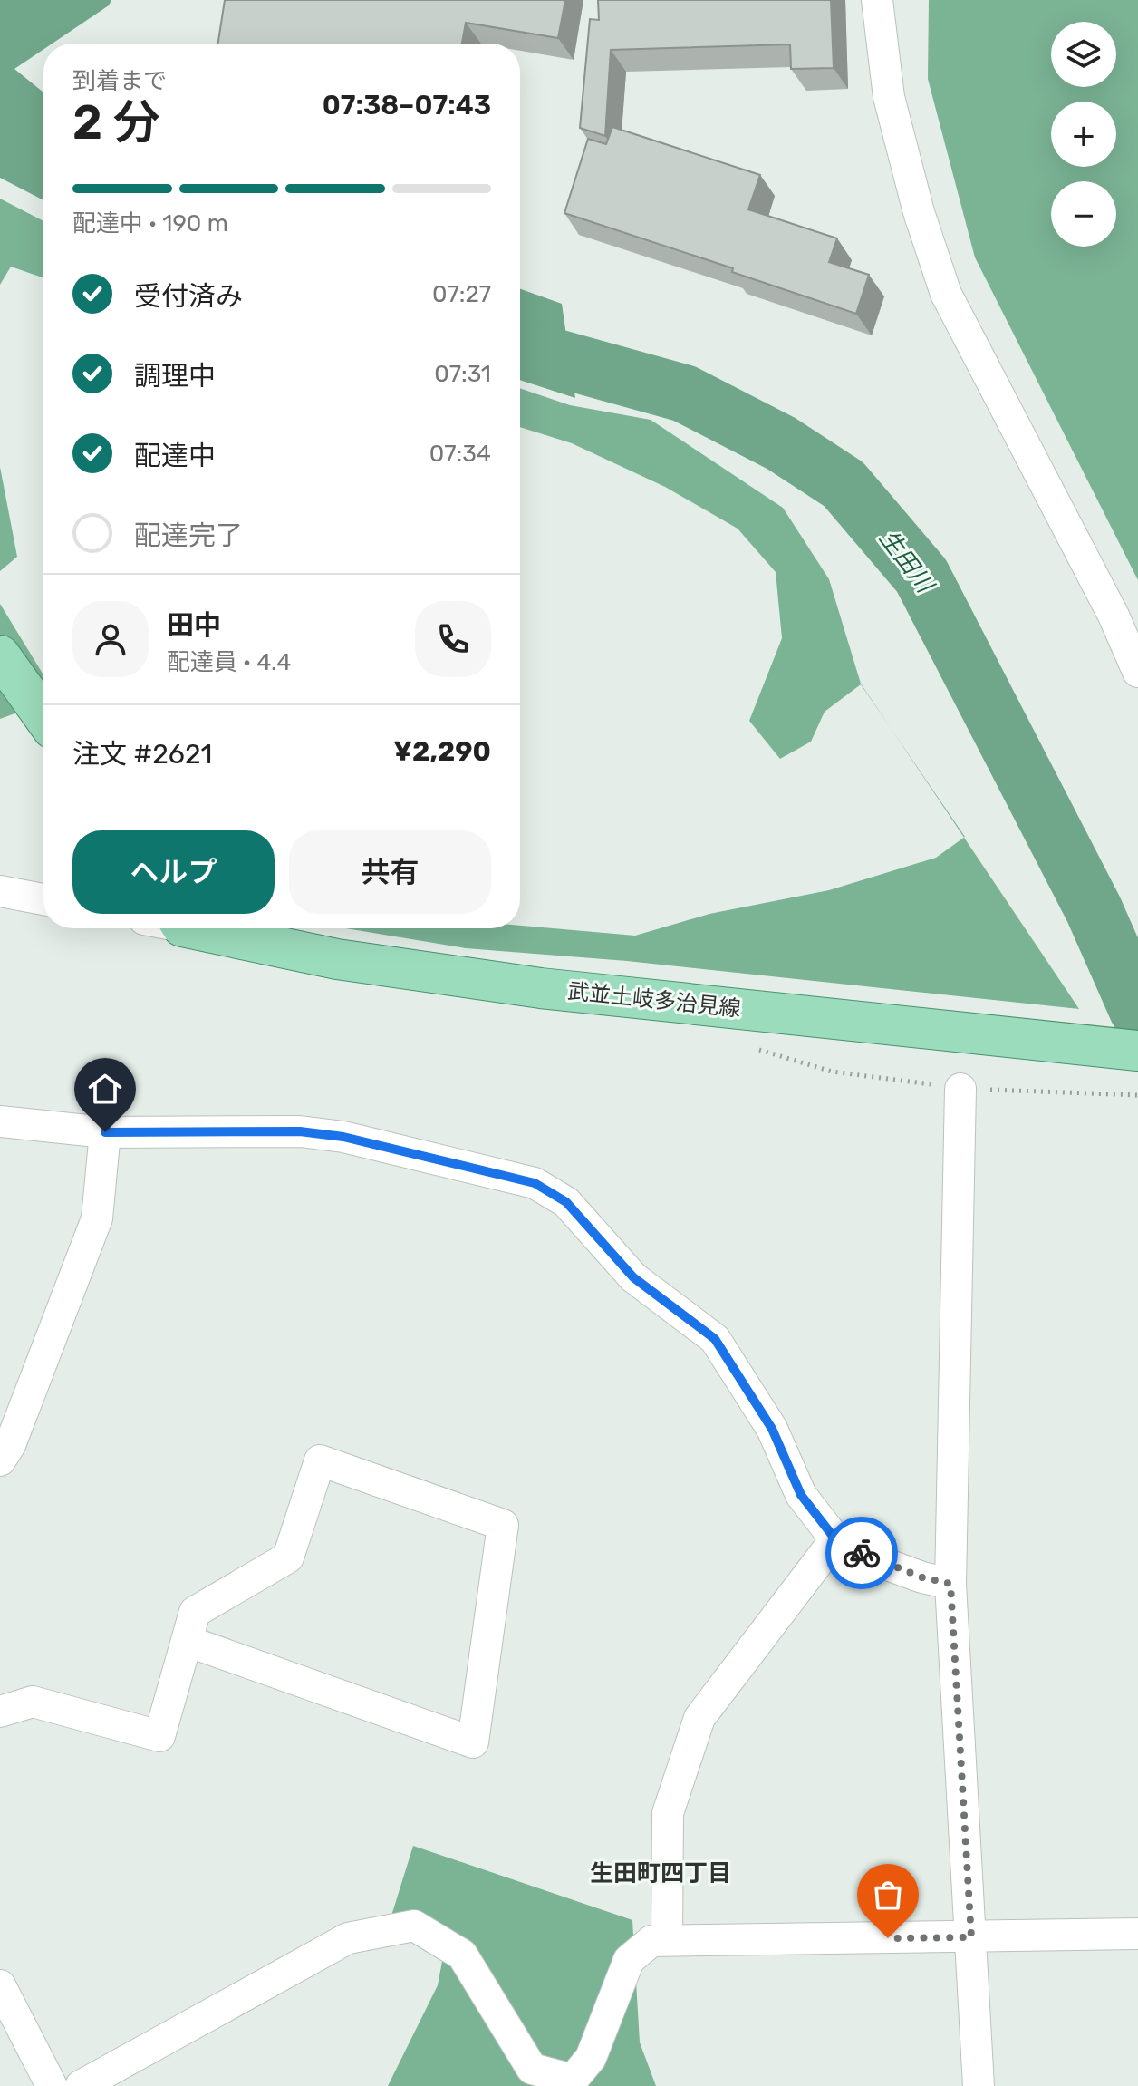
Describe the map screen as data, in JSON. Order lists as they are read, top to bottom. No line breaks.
{"streets":{"main road":["武並土岐多治見線"]},"districts":["生田町四丁目"],"water":["生田川"],"page":{"map_buttons":["+","−"],"heading":["2 分","到着まで","07:38–07:43"],"panel":["田中","配達員 · 4.4","注文 #2621","¥2,290"],"bar":"配達中 · 190 m","list":[["受付済み","07:27"],["調理中","07:31"],["配達中","07:34"],"配達完了"],"buttons":["ヘルプ","共有"]}}
